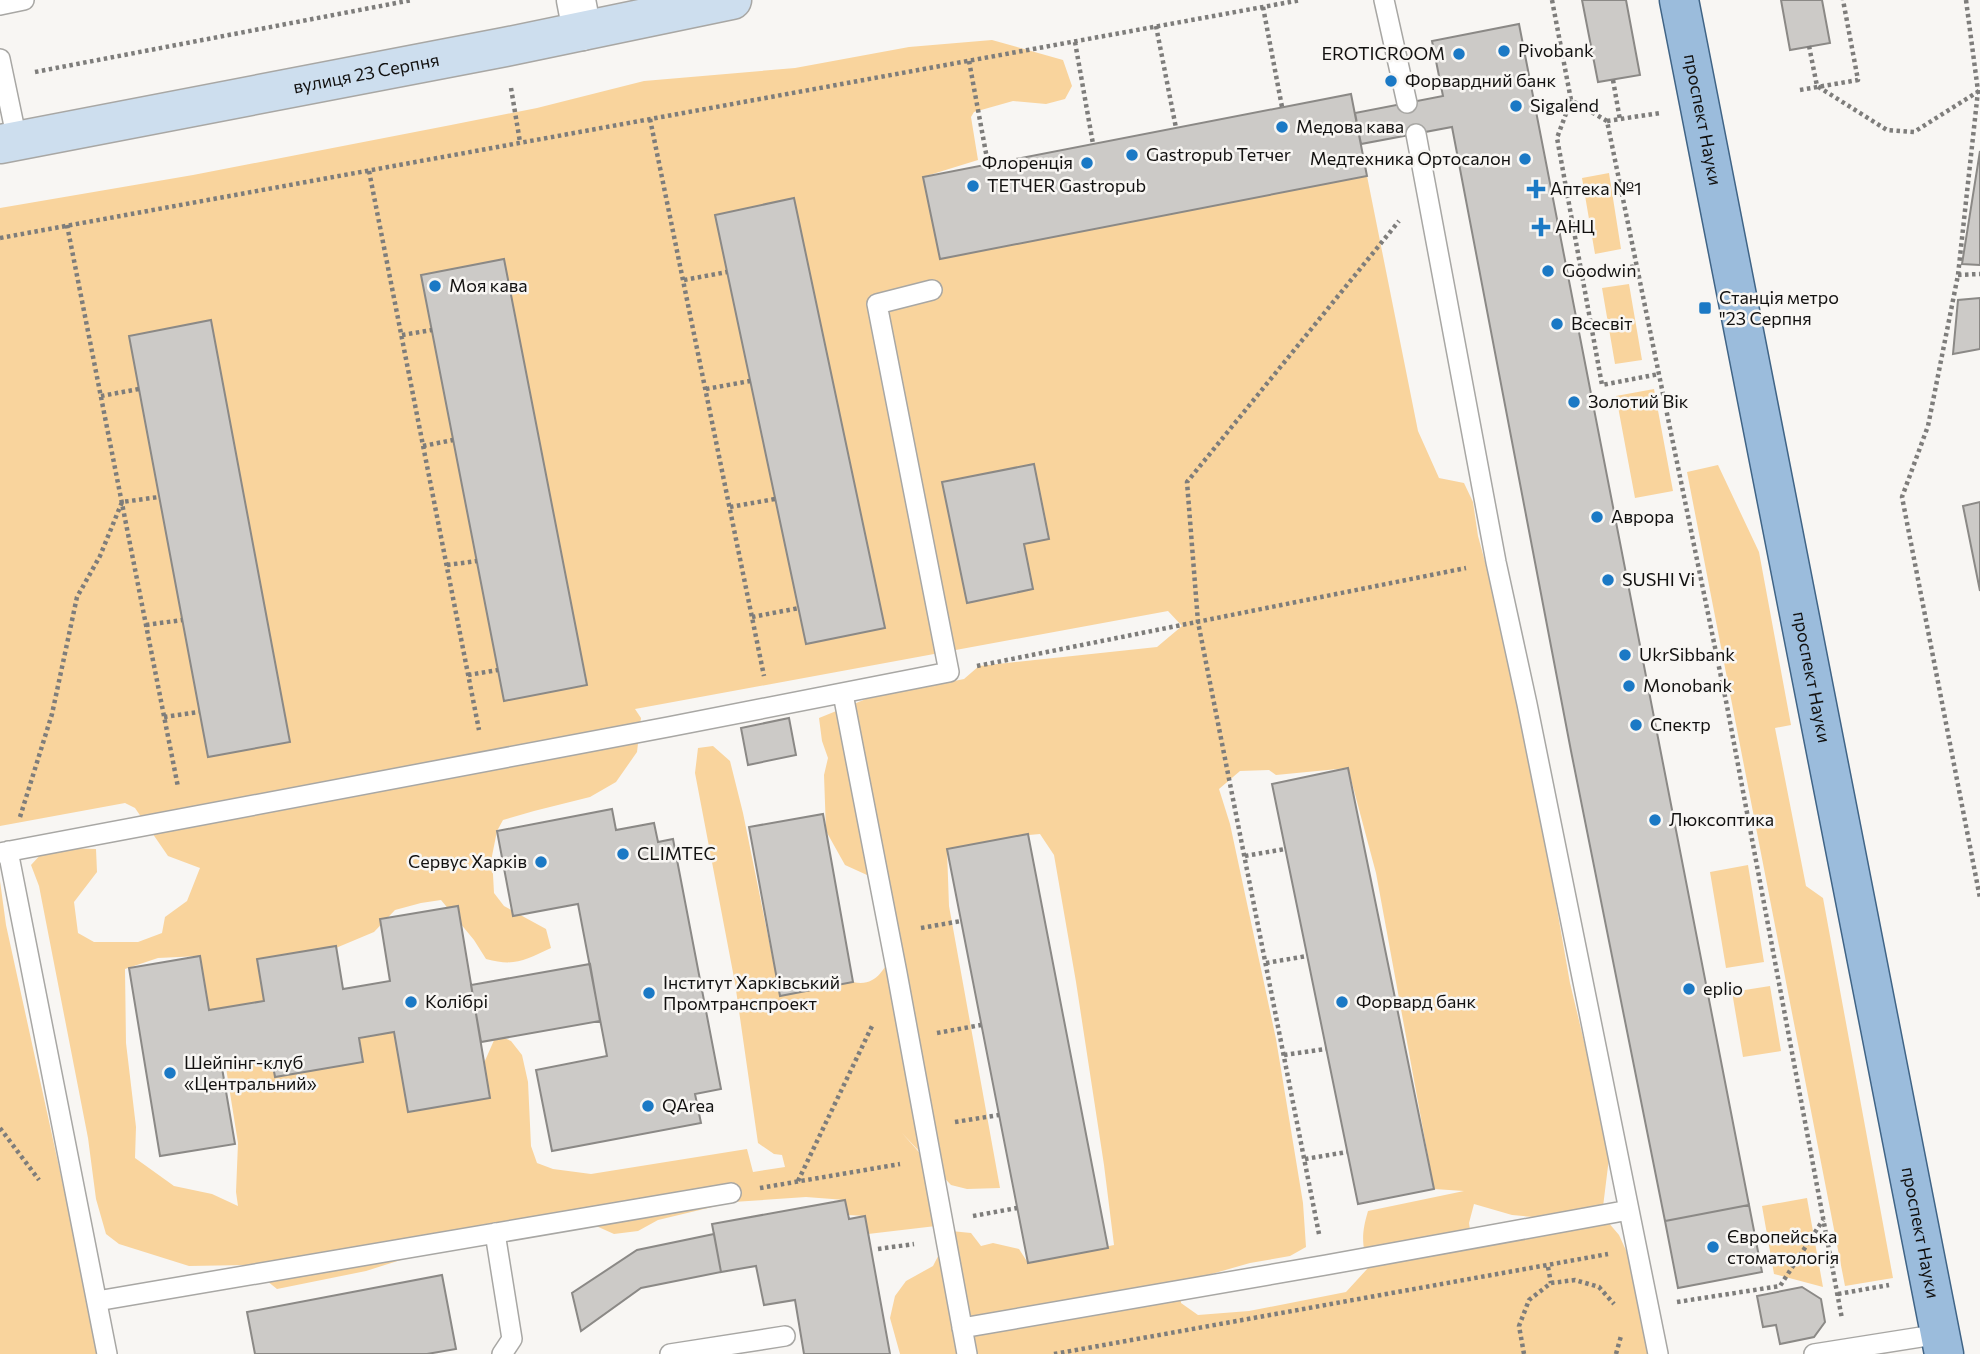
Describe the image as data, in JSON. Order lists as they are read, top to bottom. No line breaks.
{"streets":{"main road":["проспект Науки"],"street":["вулиця 23 Серпня"]},"places":{"other":["Pivobank","EROTICROOM","Форвардний банк","Sigalend","Медова кава","Gastropub Teтчеr","Медтехника Ортосалон","Флоренція","ТЕТЧЕR Gastropub","Goodwin","Моя кава","Всесвіт","Золотий Вік","Аврора","SUSHI Vi","UkrSibbank","Monobank","Спектр","Люксоптика","CLIMTEC","Сервус Харків","eplio","Інститут Харківський Промтранспроект","Колібрі","Форвард банк","Шейпінг-клуб «Центральний»","QArea","Європейська стоматологія"],"health":["Аптека №1","АНЦ"],"transit":["Станція метро \"23 Серпня"]}}
